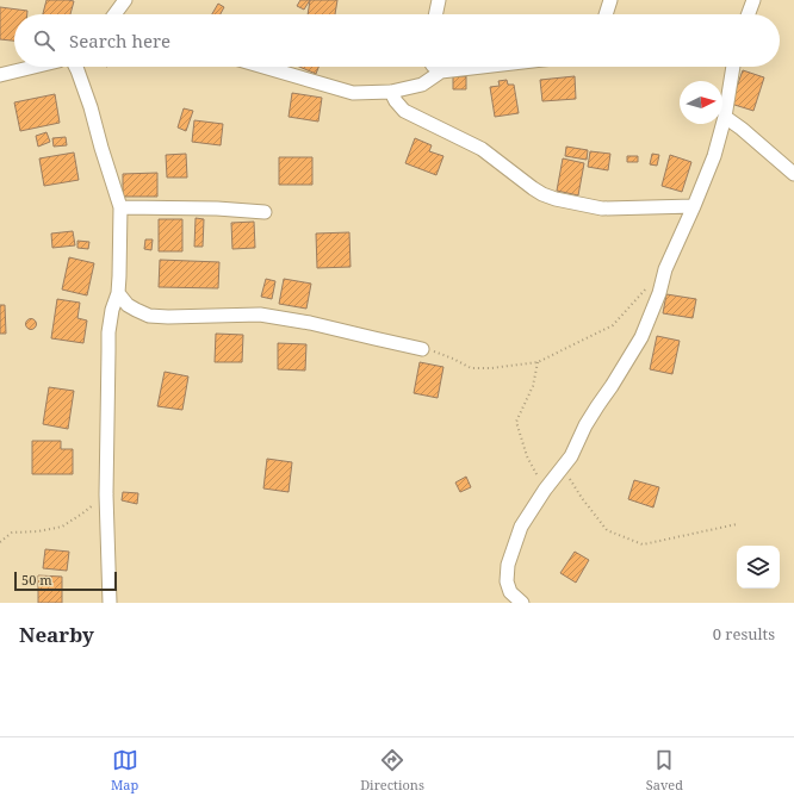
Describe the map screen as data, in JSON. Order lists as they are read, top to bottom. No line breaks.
{"scale_bar":"50 m","north":"right","page":{"search":"Search here","scale":"50 m","heading":["Nearby","0 results"],"nav":["Map","Directions","Saved"]}}
